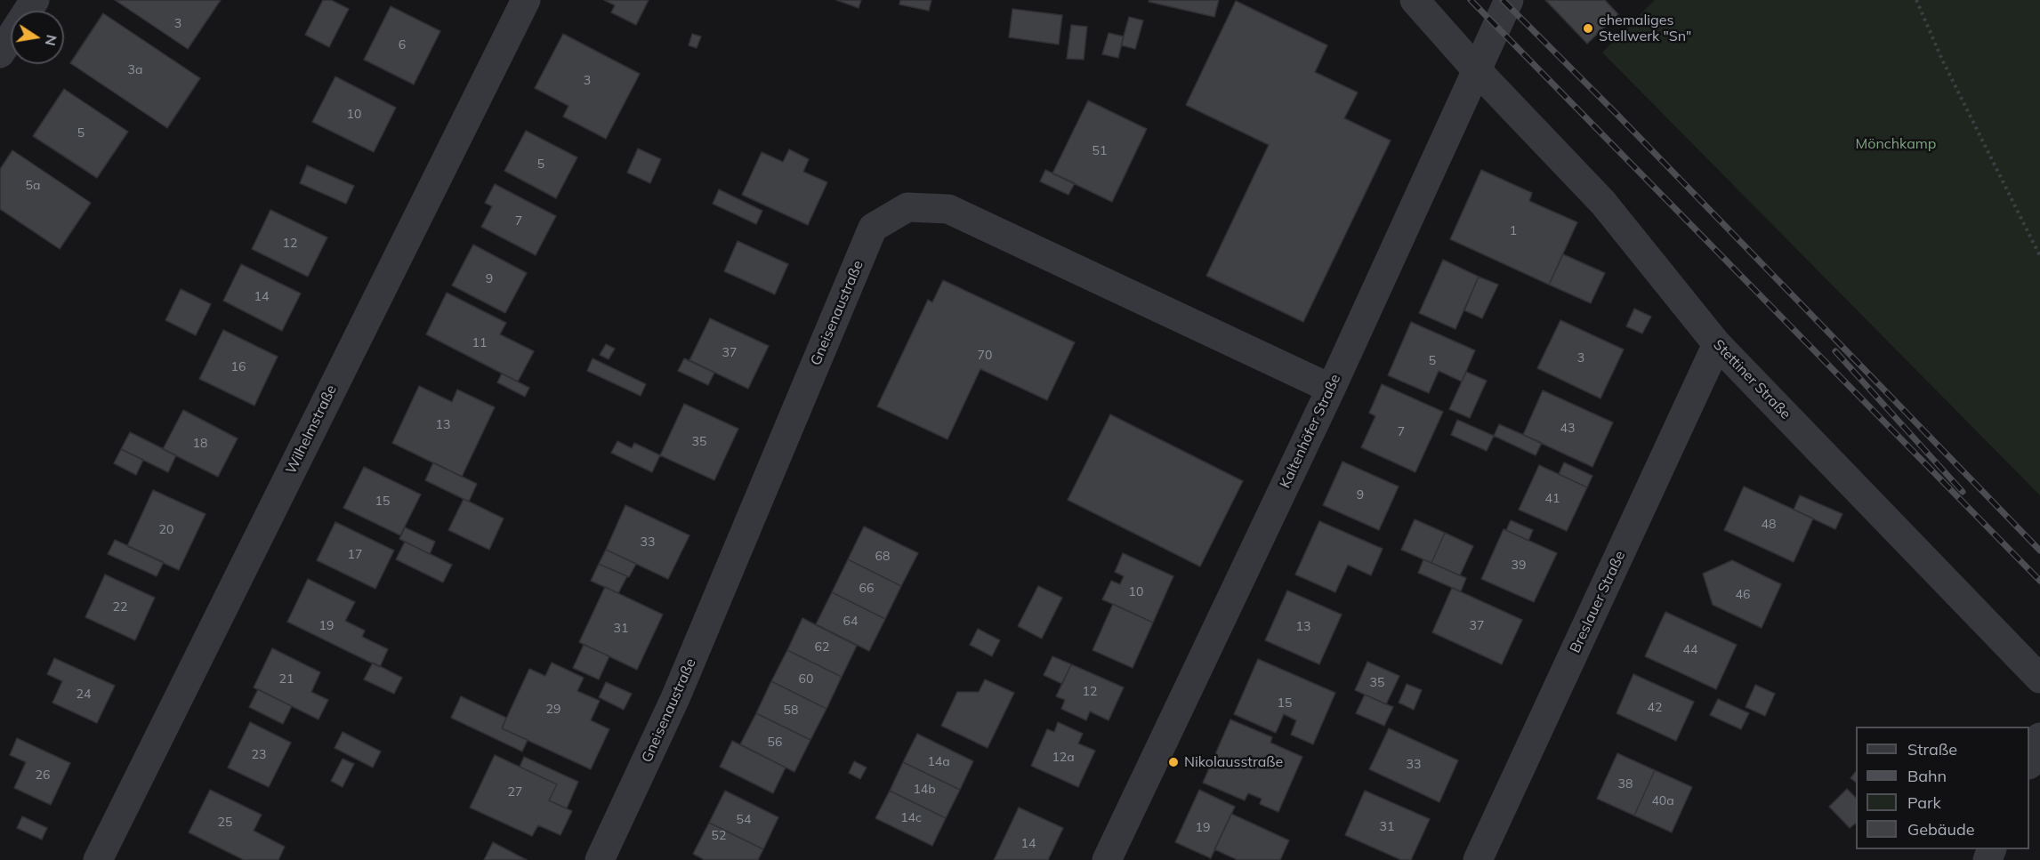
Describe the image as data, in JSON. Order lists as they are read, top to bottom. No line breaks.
{"streets":{"street":["Gneisenaustraße","Stettiner Straße","Wilhelmstraße","Kaltenhöfer Straße","Breslauer Straße"]},"crossings":[["Gneisenaustraße","Kaltenhöfer Straße"],["Stettiner Straße","Kaltenhöfer Straße"],["Stettiner Straße","Breslauer Straße"]],"parks":["Mönchkamp"],"places":["ehemaliges Stellwerk \"Sn\"","Nikolausstraße"],"house_numbers":["3","6","3a","3","10","5","51","5","5a","7","1","12","9","14","11","37","70","3","5","16","13","43","7","35","18","9","41","15","48","20","33","17","68","39","66","10","46","22","64","19","37","13","31","62","44","21","60","35","12","24","15","42","29","58","56","23","12a","14a","33","26","38","14b","27","40a","14c","54","25","31","19","52","14"],"legend":["Straße","Bahn","Park","Gebäude"],"north":"right"}
